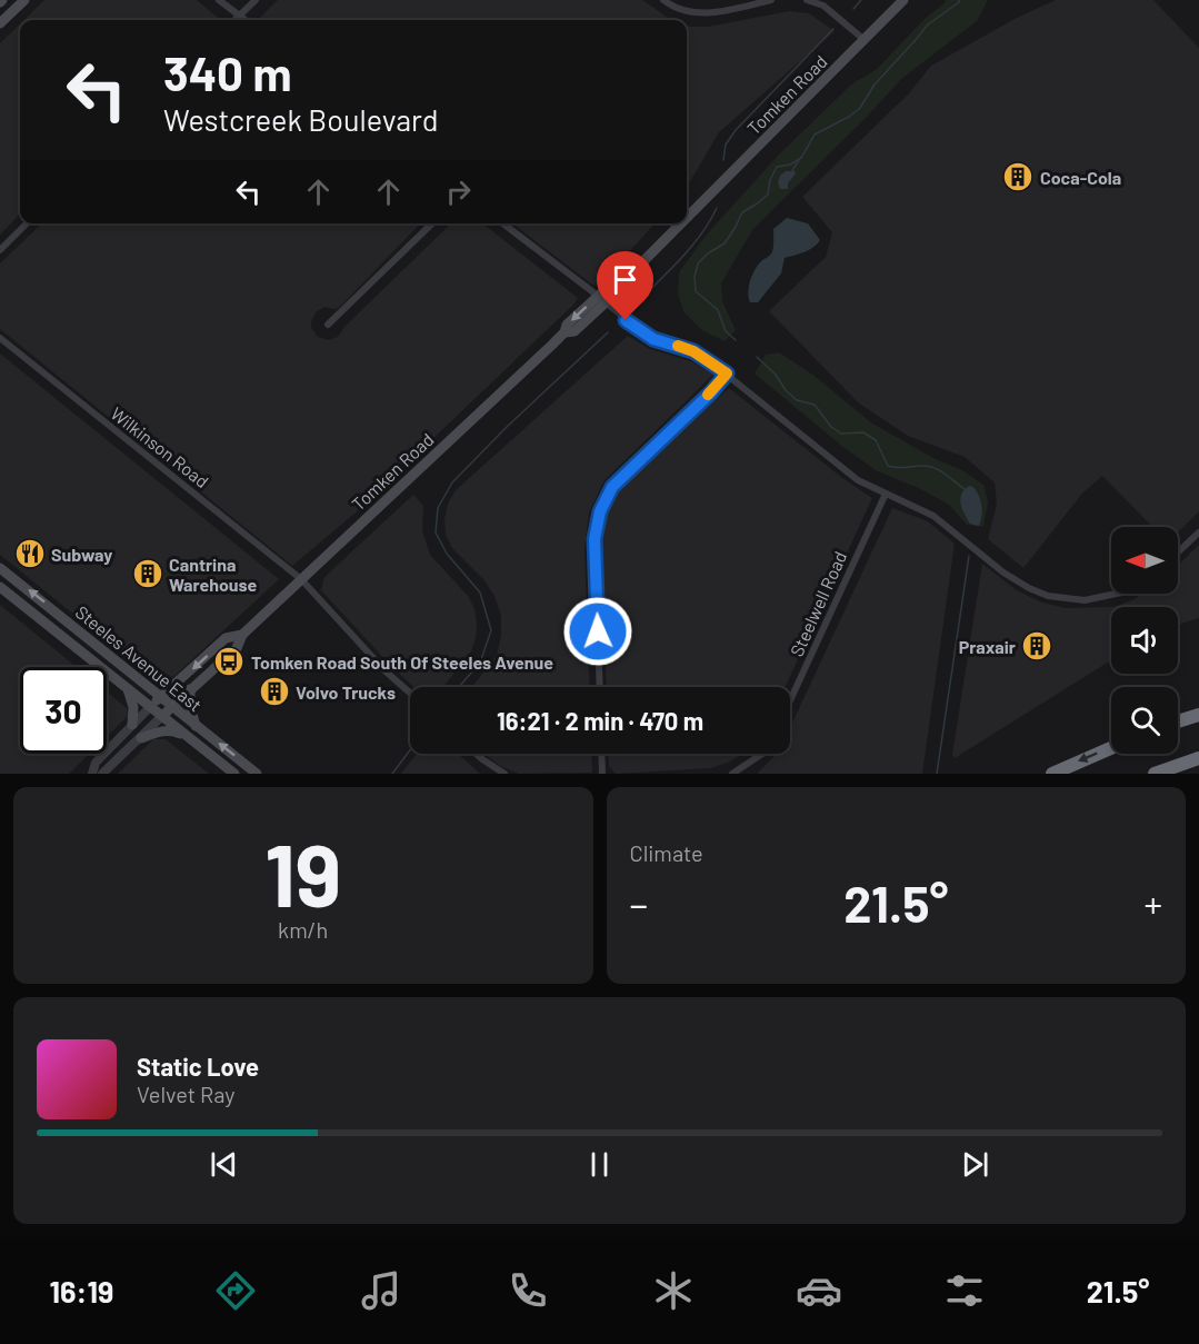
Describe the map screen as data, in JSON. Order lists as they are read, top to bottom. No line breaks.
{"streets":{"main road":["Tomken Road","Steeles Avenue East"],"street":["Wilkinson Road","Steelwell Road"]},"crossings":[["Tomken Road","Wilkinson Road"],["Tomken Road","Steeles Avenue East"]],"places":{"building":["Coca-Cola","Cantrina Warehouse","Praxair","Volvo Trucks"],"restaurant":["Subway"],"bus stop":["Tomken Road South Of Steeles Avenue"]},"north":"left","page":{"turn":["340 m","Westcreek Boulevard"],"limit":"30","trip":"16:21 · 2 min · 470 m","tile":[["19","km/h"],"Climate"],"heat":["−","21.5°","+"],"song":["Static Love","Velvet Ray"],"tabs":["16:19","21.5°"]}}
